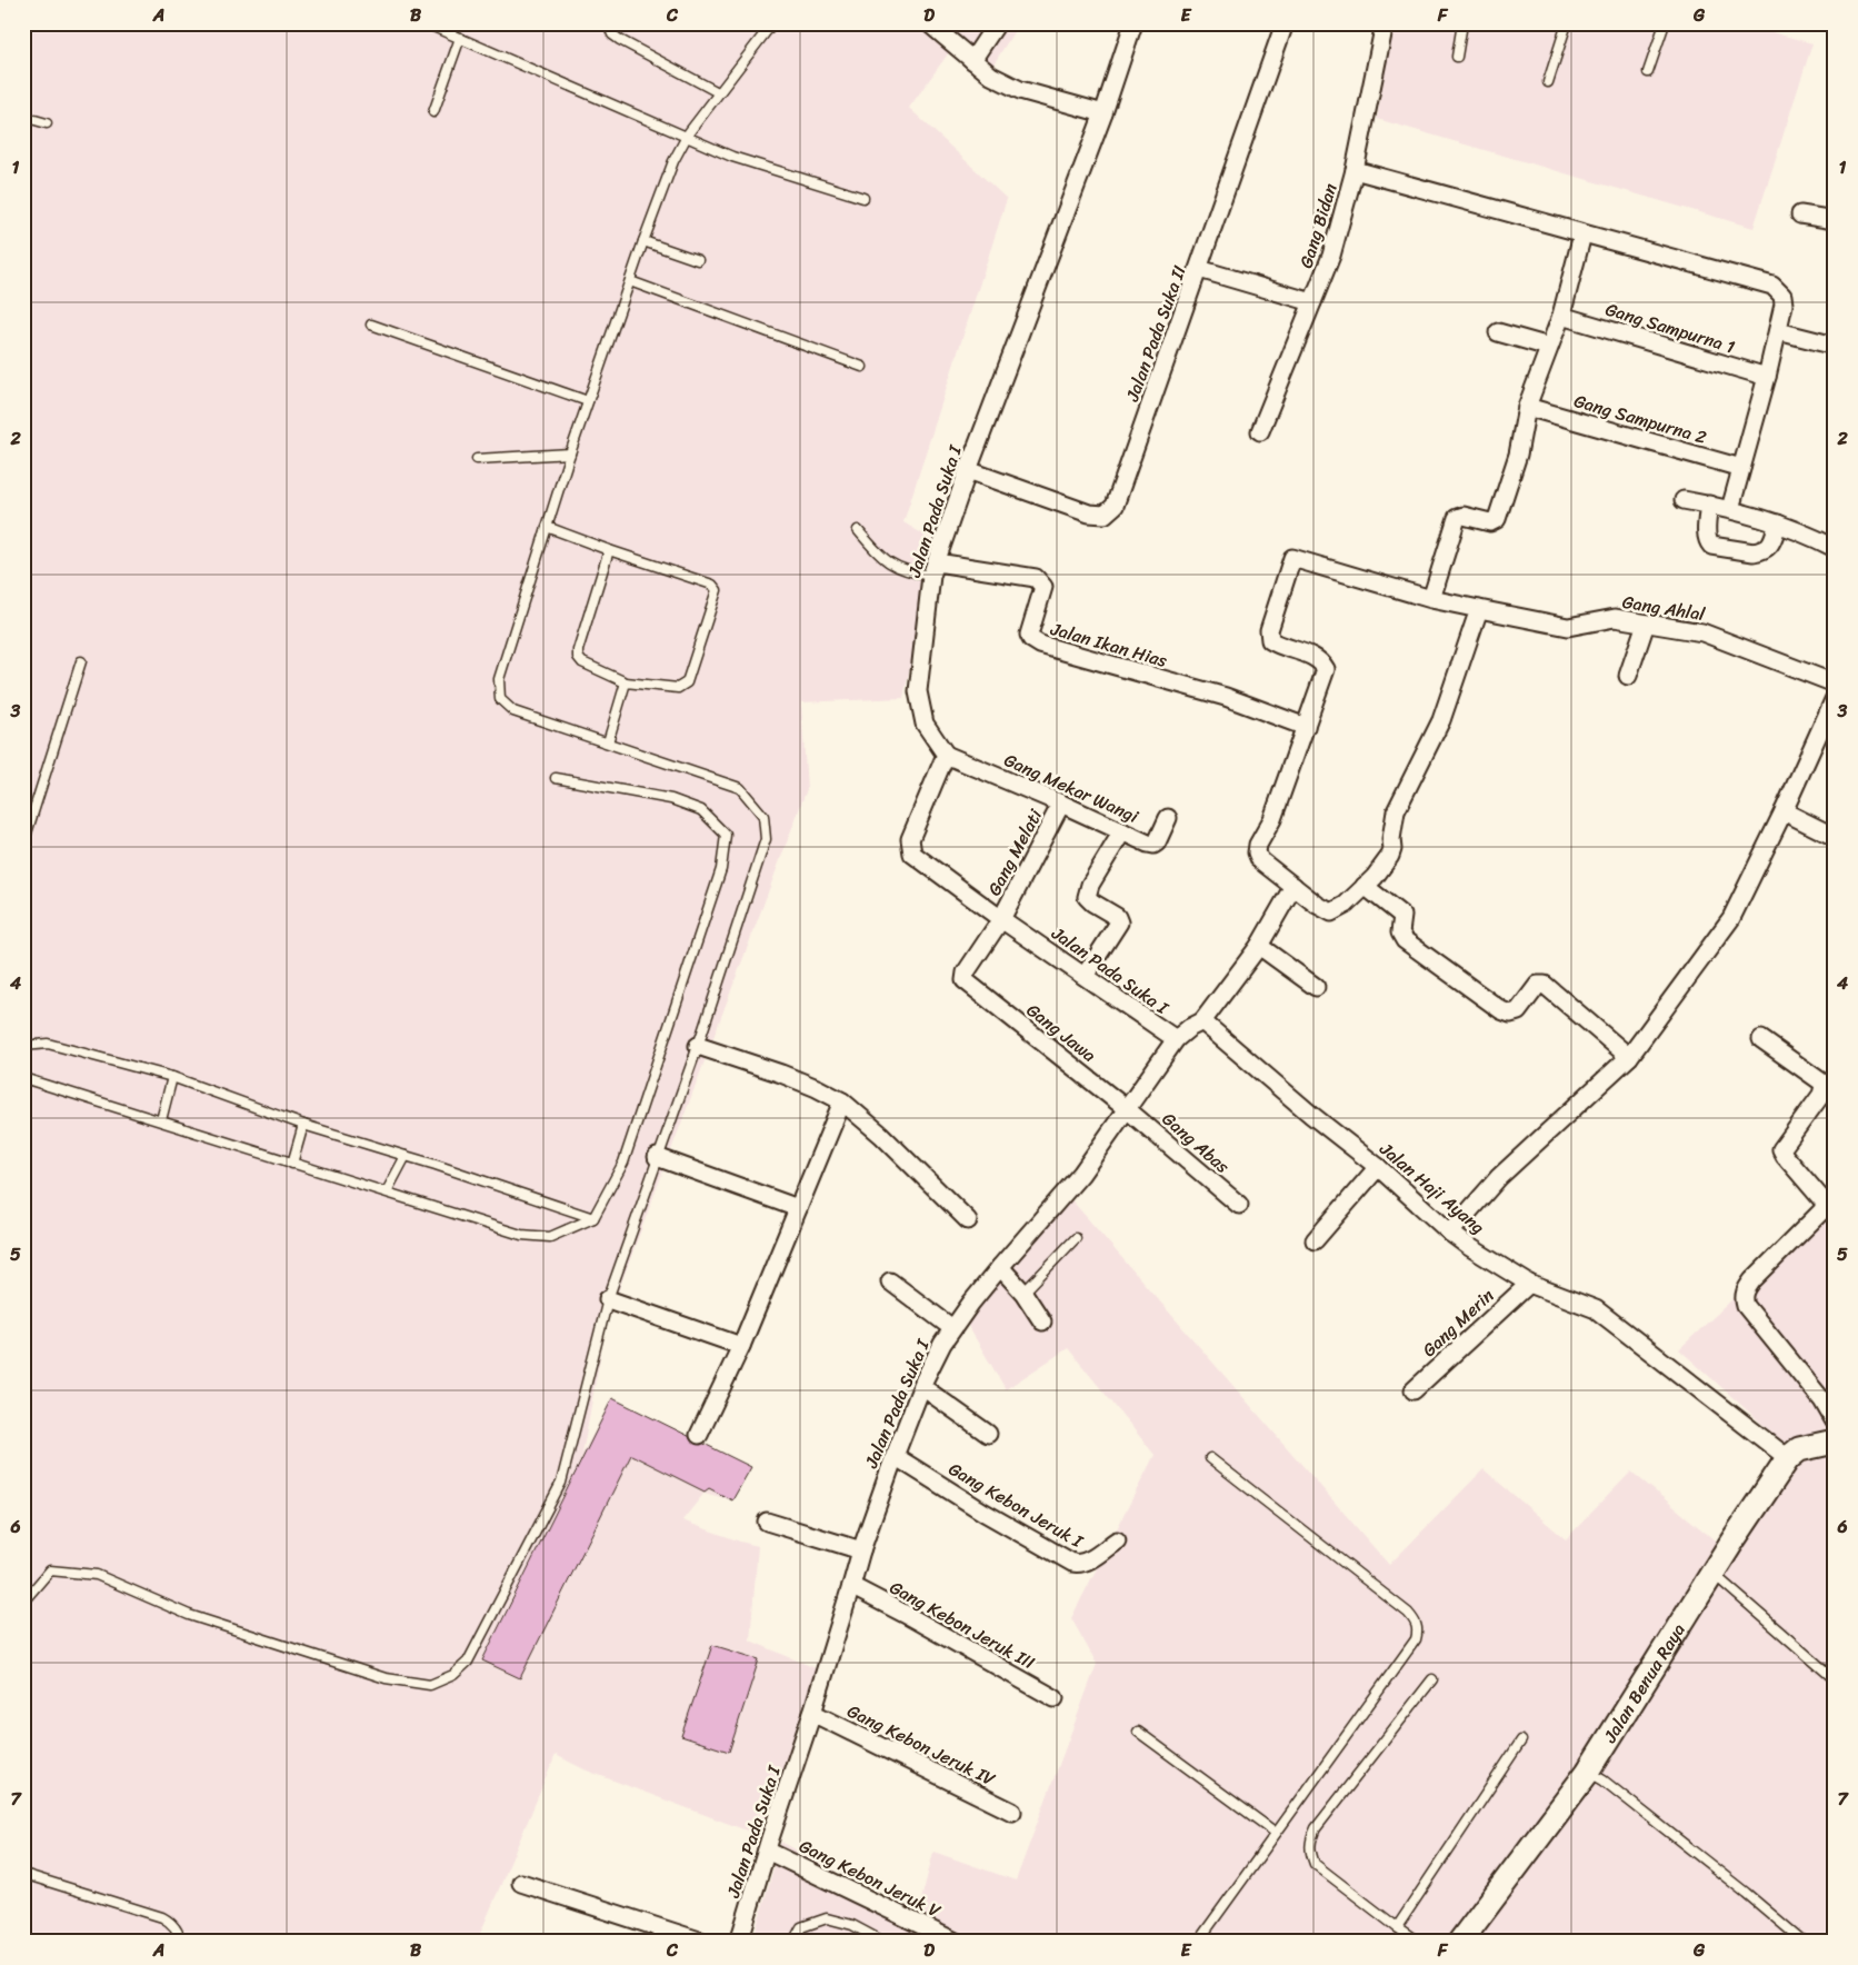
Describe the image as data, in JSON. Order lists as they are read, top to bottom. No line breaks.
{"streets":{"street":["Gang Bidan","Gang Sampurna 1","Jalan Pada Suka II","Gang Sampurna 2","Jalan Pada Suka I","Gang Ahlal","Jalan Ikan Hias","Gang Mekar Wangi","Gang Melati","Gang Jawa","Gang Abas","Jalan Haji Ayang","Gang Merin","Gang Kebon Jeruk I","Gang Kebon Jeruk III","Jalan Benua Raya","Gang Kebon Jeruk IV","Gang Kebon Jeruk V"]},"crossings":[["Jalan Pada Suka II","Jalan Pada Suka I"],["Jalan Pada Suka I","Jalan Ikan Hias"],["Jalan Pada Suka I","Gang Mekar Wangi"],["Jalan Pada Suka I","Gang Melati"],["Jalan Pada Suka I","Gang Jawa"],["Jalan Pada Suka I","Gang Abas"],["Jalan Pada Suka I","Gang Kebon Jeruk I"],["Jalan Pada Suka I","Gang Kebon Jeruk III"],["Jalan Pada Suka I","Gang Kebon Jeruk IV"],["Jalan Pada Suka I","Gang Kebon Jeruk V"],["Gang Ahlal","Jalan Ikan Hias"],["Gang Mekar Wangi","Gang Melati"],["Gang Melati","Gang Jawa"],["Gang Jawa","Gang Abas"],["Jalan Haji Ayang","Gang Merin"],["Jalan Haji Ayang","Jalan Benua Raya"]],"grid":{"columns":["A","B","C","D","E","F","G"],"rows":["1","2","3","4","5","6","7"]}}
